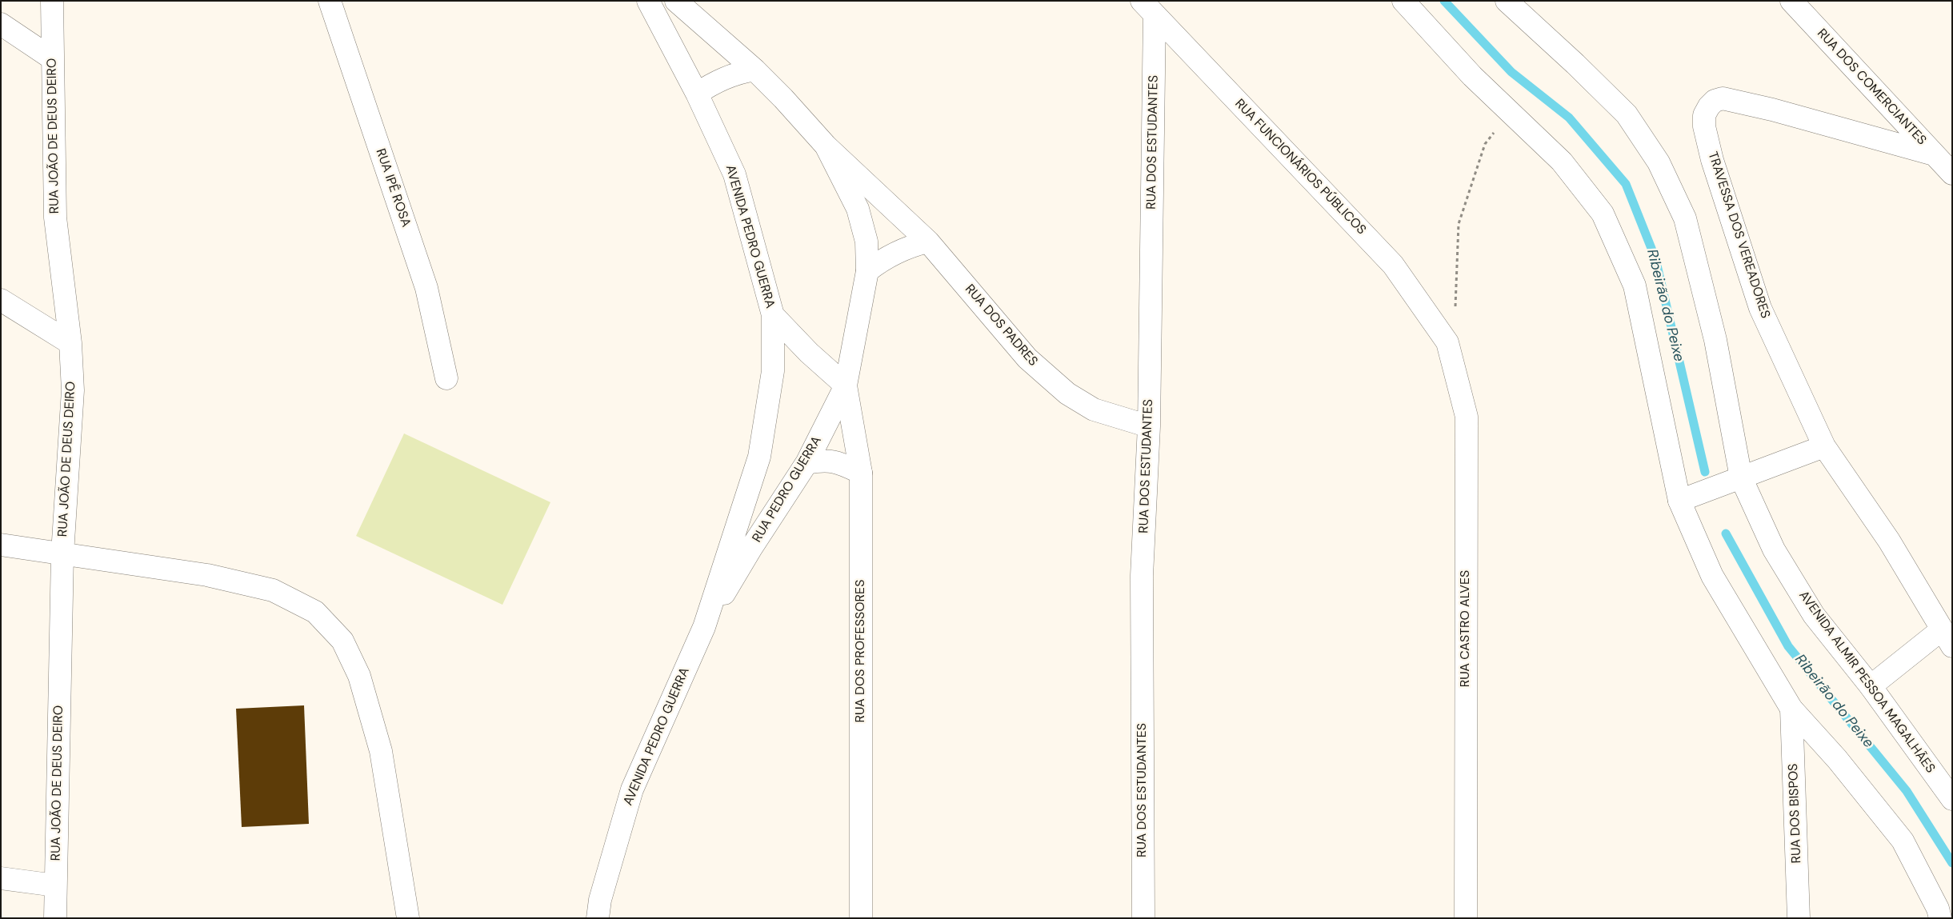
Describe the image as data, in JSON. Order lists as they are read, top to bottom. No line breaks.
{"streets":{"street":["RUA DOS COMERCIANTES","RUA JOÃO DE DEUS DEIRO","RUA DOS ESTUDANTES","RUA FUNCIONÁRIOS PÚBLICOS","RUA IPÊ ROSA","TRAVESSA DOS VEREADORES","AVENIDA PEDRO GUERRA","RUA DOS PADRES","RUA PEDRO GUERRA","RUA CASTRO ALVES","RUA DOS PROFESSORES","AVENIDA ALMIR PESSOA MAGALHÃES","RUA DOS BISPOS"]},"crossings":[["RUA DOS COMERCIANTES","TRAVESSA DOS VEREADORES"],["RUA DOS ESTUDANTES","RUA FUNCIONÁRIOS PÚBLICOS"],["RUA DOS ESTUDANTES","RUA DOS PADRES"],["RUA FUNCIONÁRIOS PÚBLICOS","RUA CASTRO ALVES"],["AVENIDA PEDRO GUERRA","RUA PEDRO GUERRA"],["RUA DOS PADRES","RUA PEDRO GUERRA"],["RUA PEDRO GUERRA","RUA DOS PROFESSORES"]],"water":["Ribeirão do Peixe"]}
